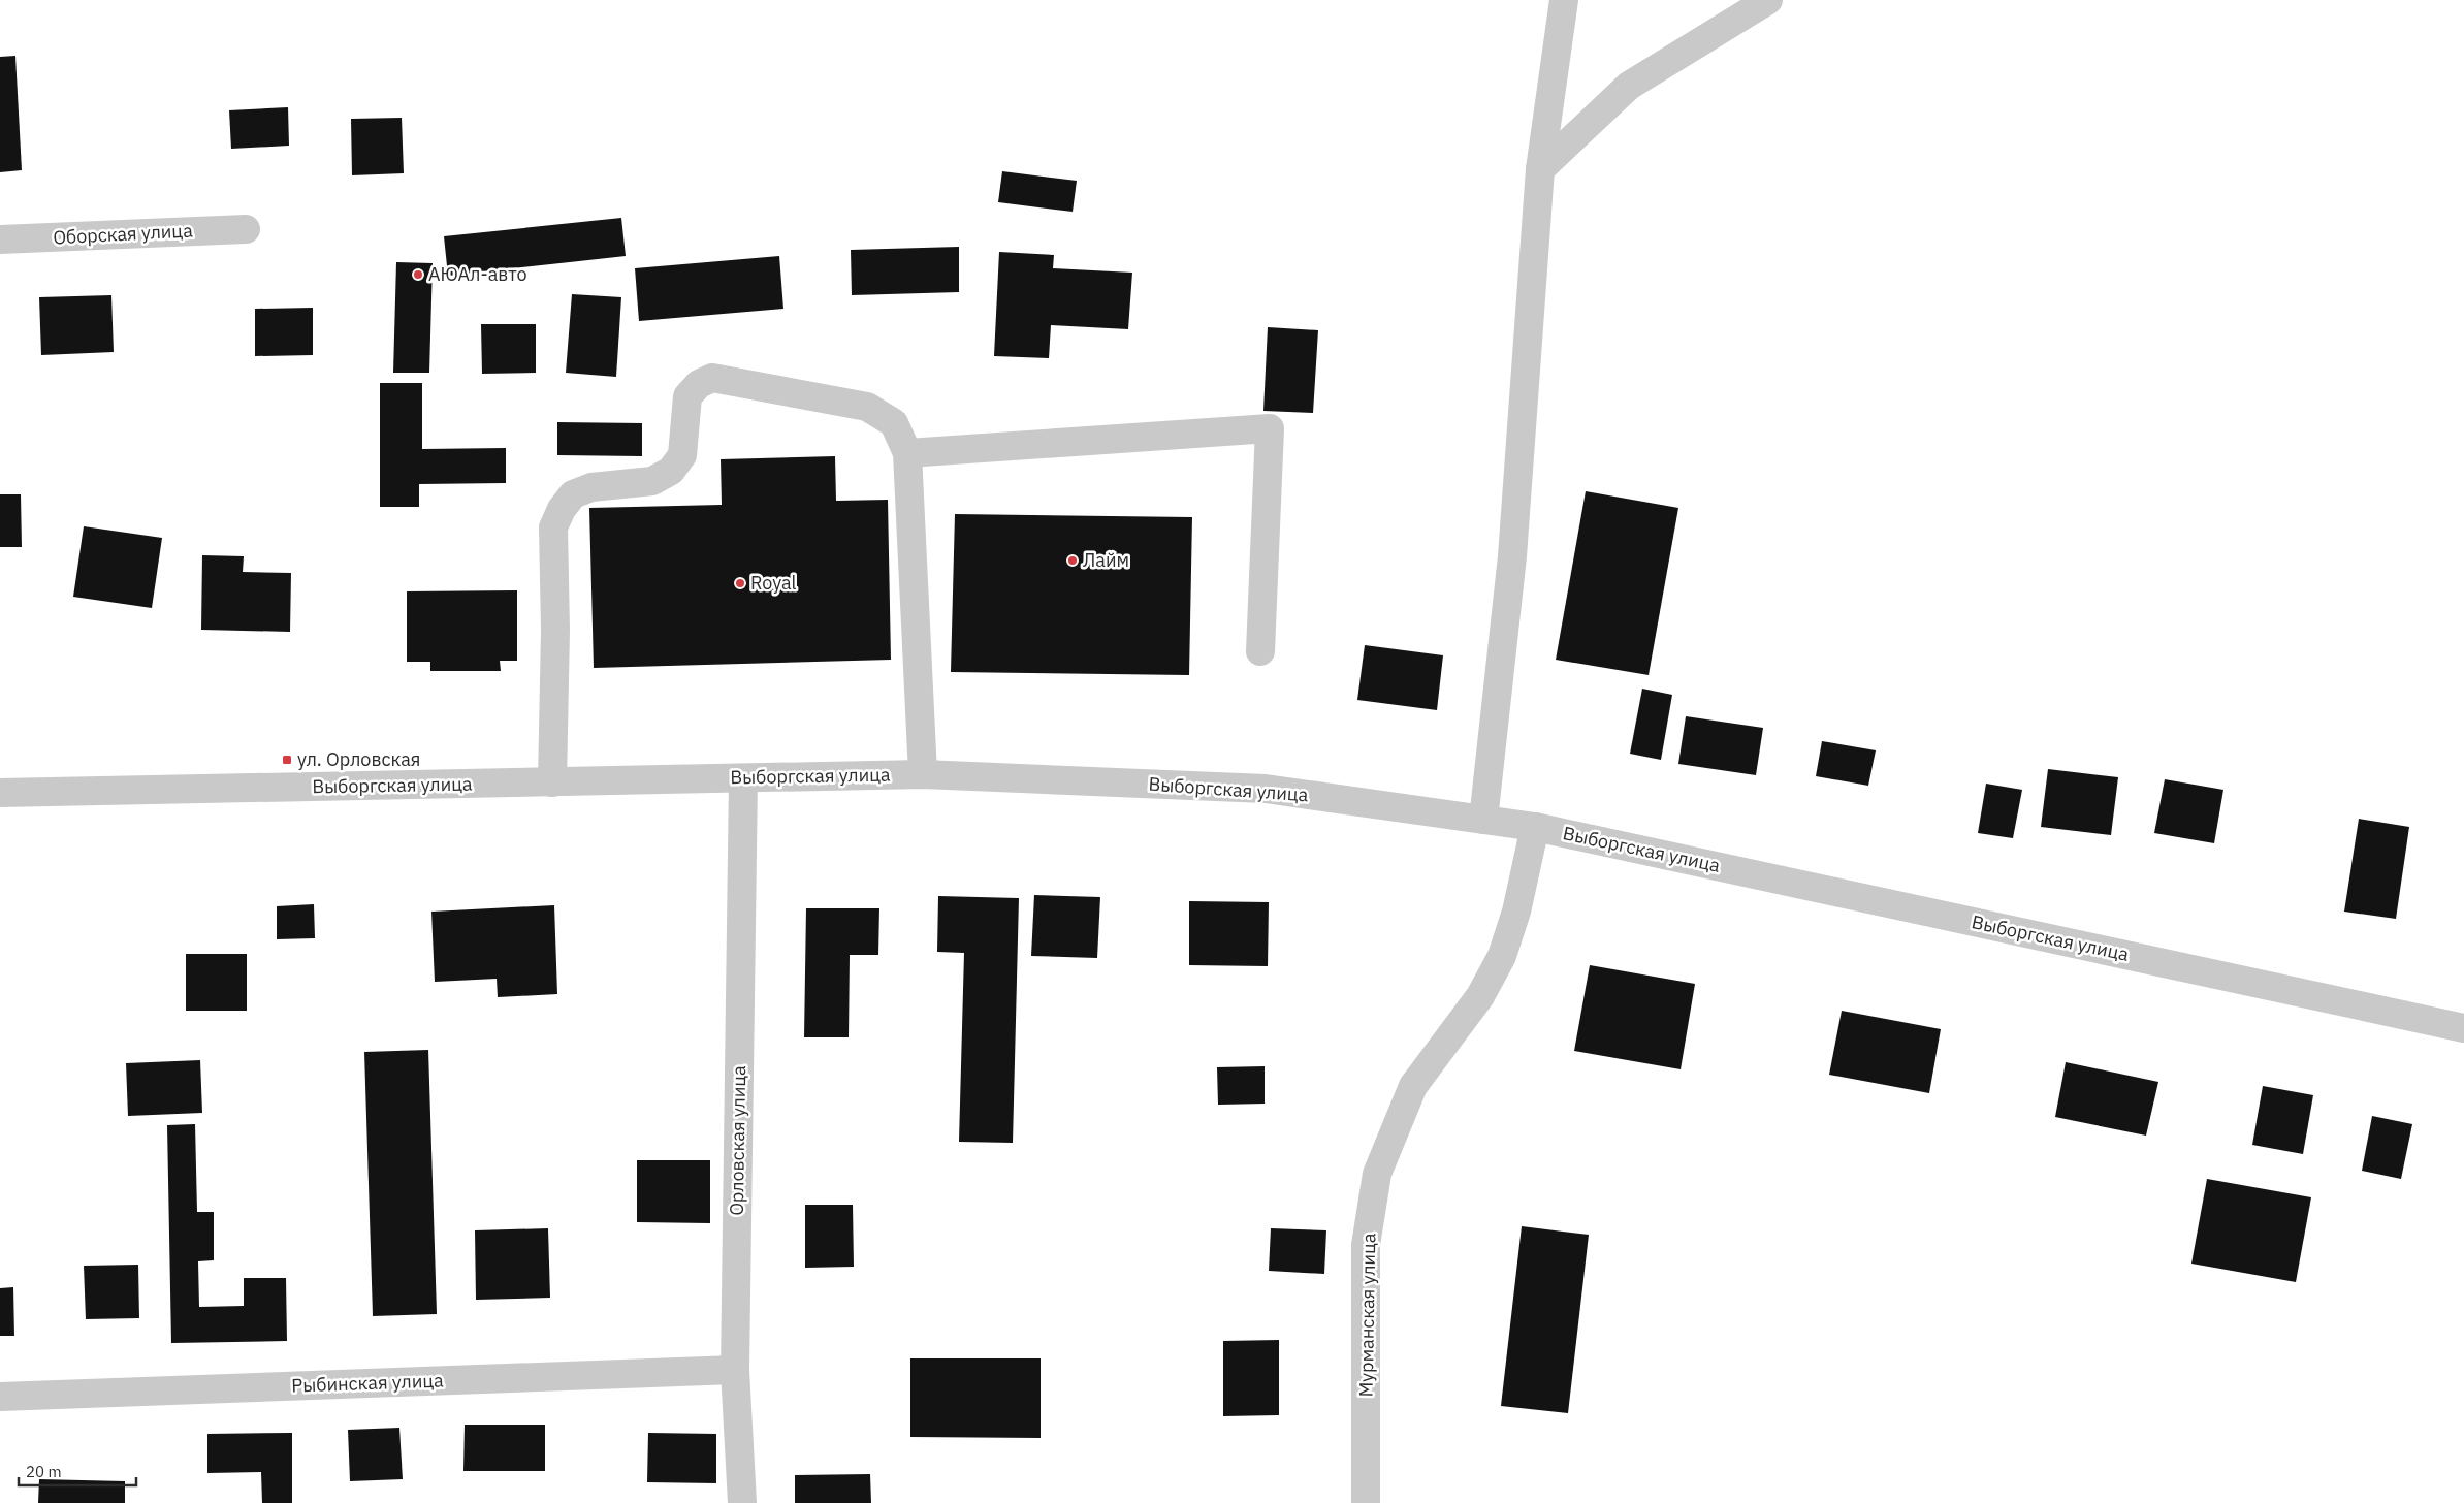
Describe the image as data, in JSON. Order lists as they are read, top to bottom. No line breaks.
{"streets":{"street":["Оборская улица","Выборгская улица","Орловская улица","Мурманская улица","Рыбинская улица"]},"crossings":[["Выборгская улица","Орловская улица"],["Выборгская улица","Мурманская улица"],["Орловская улица","Рыбинская улица"]],"places":{"other":["АЮАл-авто","Лайм","Royal"],"transit":["ул. Орловская"]},"scale_bar":"20 m"}
